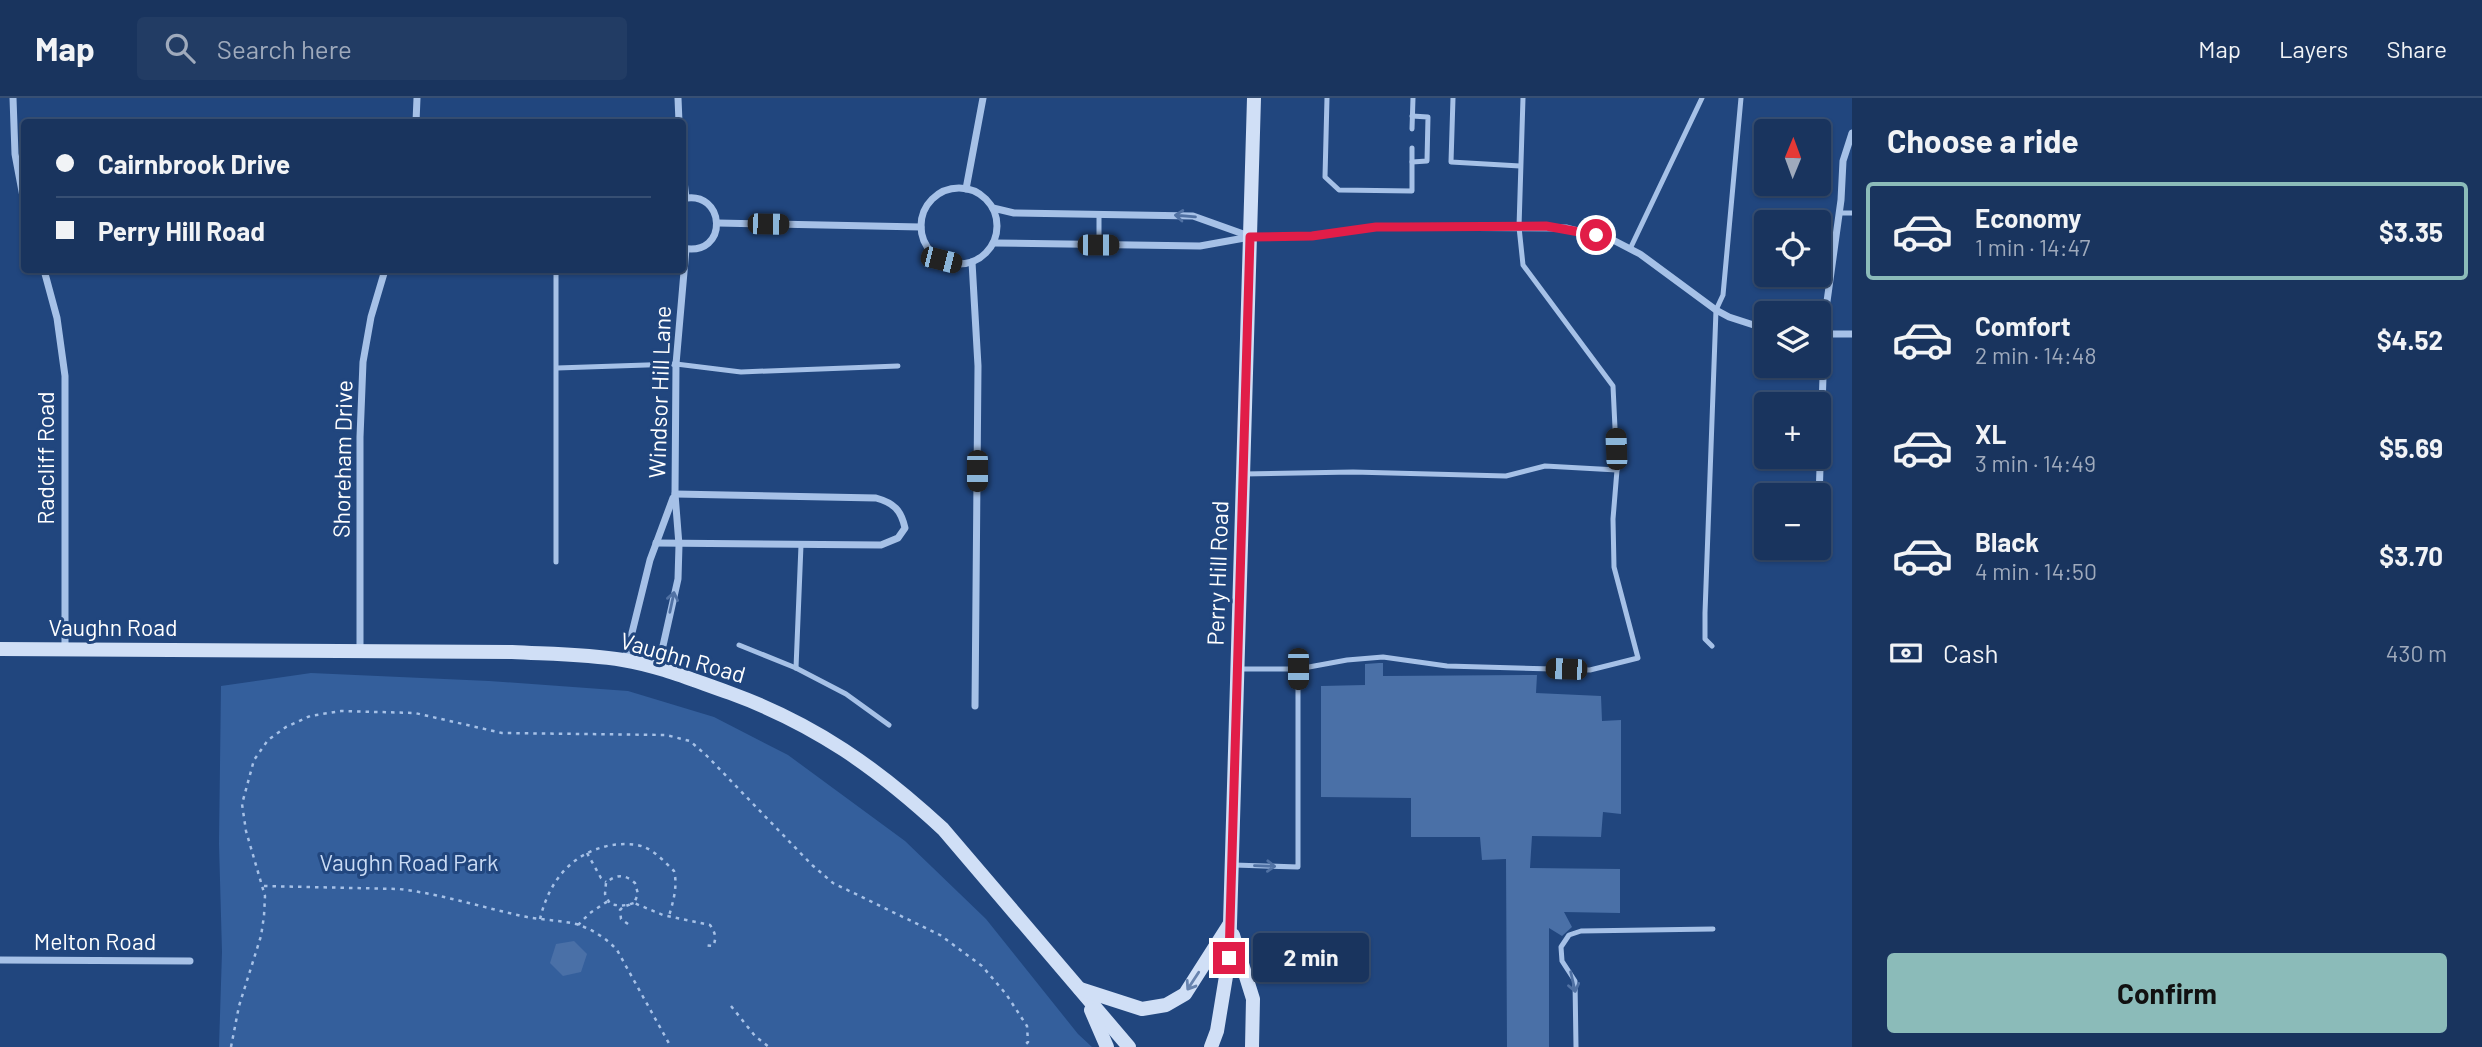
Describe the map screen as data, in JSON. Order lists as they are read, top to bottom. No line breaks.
{"streets":{"main road":["Perry Hill Road","Vaughn Road"],"street":["Windsor Hill Lane","Radcliff Road","Shoreham Drive","Melton Road"]},"crossings":[["Windsor Hill Lane","Vaughn Road"],["Radcliff Road","Vaughn Road"],["Shoreham Drive","Vaughn Road"]],"parks":["Vaughn Road Park"],"north":"top","page":{"header":"Map","search":"Search here","nav":["Map","Layers","Share"],"heading":"Choose a ride","map_buttons":["+","−"],"banner":["Cairnbrook Drive","Perry Hill Road"],"list":[{"name":"Economy","note":"1 min · 14:47","value":"$3.35"},{"name":"Comfort","note":"2 min · 14:48","value":"$4.52"},{"name":"XL","note":"3 min · 14:49","value":"$5.69"},{"name":"Black","note":"4 min · 14:50","value":"$3.70"}],"pay":["Cash","430 m"],"bubble":"2 min","buttons":"Confirm"}}
